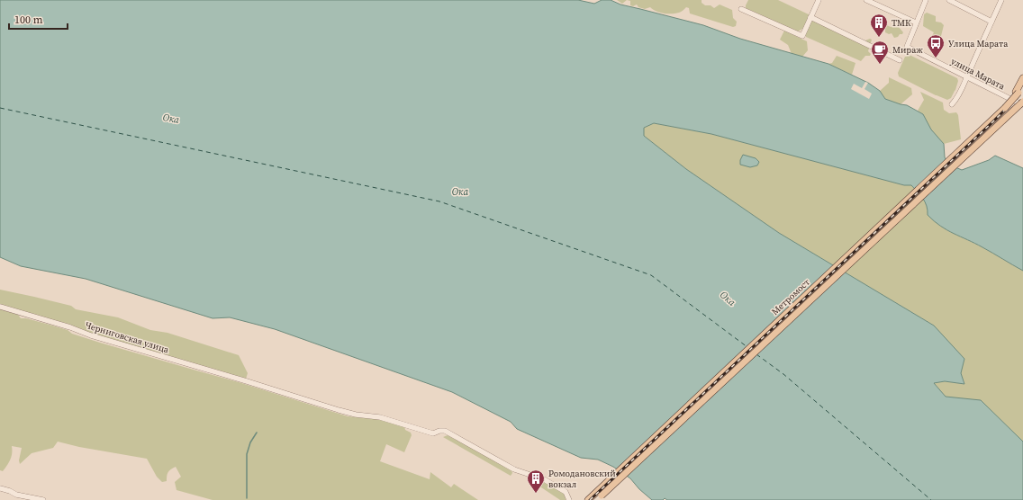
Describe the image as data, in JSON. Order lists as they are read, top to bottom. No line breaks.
{"streets":{"main road":["Метромост"],"street":["улица Марата","Черниговская улица"]},"water":["Ока"],"places":{"building":["ТМК","Ромодановский вокзал"],"bus stop":["Улица Марата"],"cafe":["Мираж"]},"scale_bar":"100 m"}
